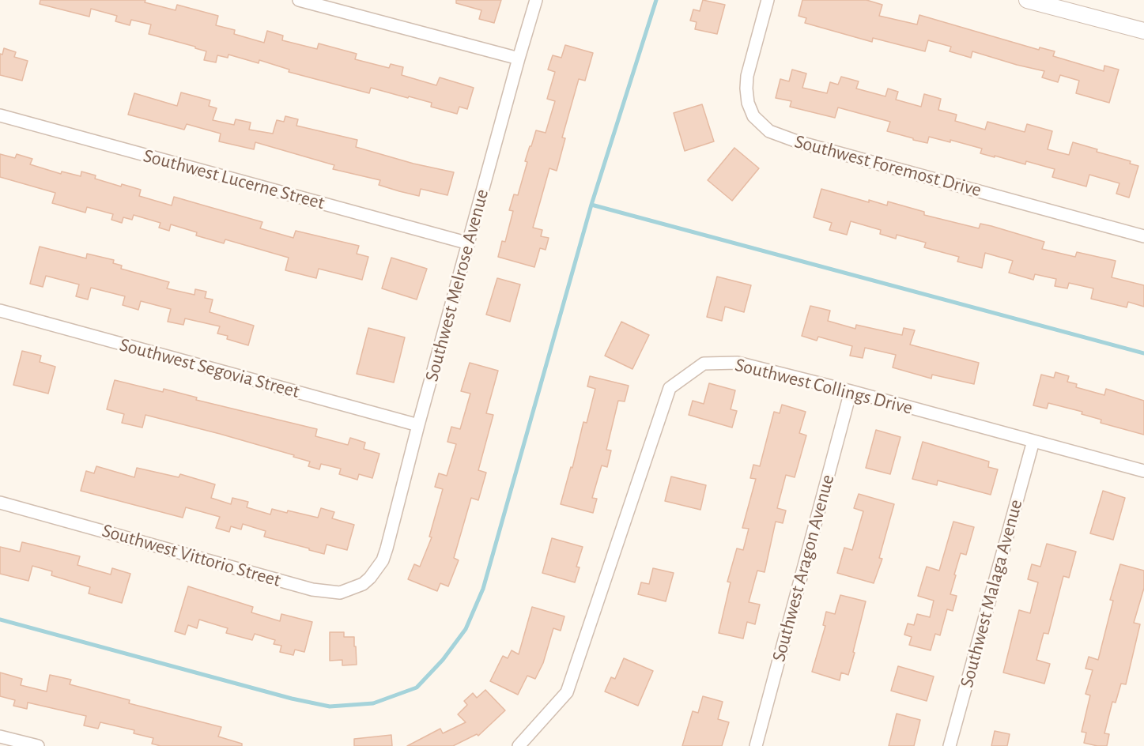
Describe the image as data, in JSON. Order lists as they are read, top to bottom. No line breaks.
{"streets":{"street":["Southwest Foremost Drive","Southwest Lucerne Street","Southwest Melrose Avenue","Southwest Segovia Street","Southwest Collings Drive","Southwest Vittorio Street","Southwest Aragon Avenue","Southwest Malaga Avenue"]},"crossings":[["Southwest Lucerne Street","Southwest Melrose Avenue"],["Southwest Melrose Avenue","Southwest Segovia Street"],["Southwest Melrose Avenue","Southwest Vittorio Street"],["Southwest Collings Drive","Southwest Aragon Avenue"],["Southwest Collings Drive","Southwest Malaga Avenue"]]}
